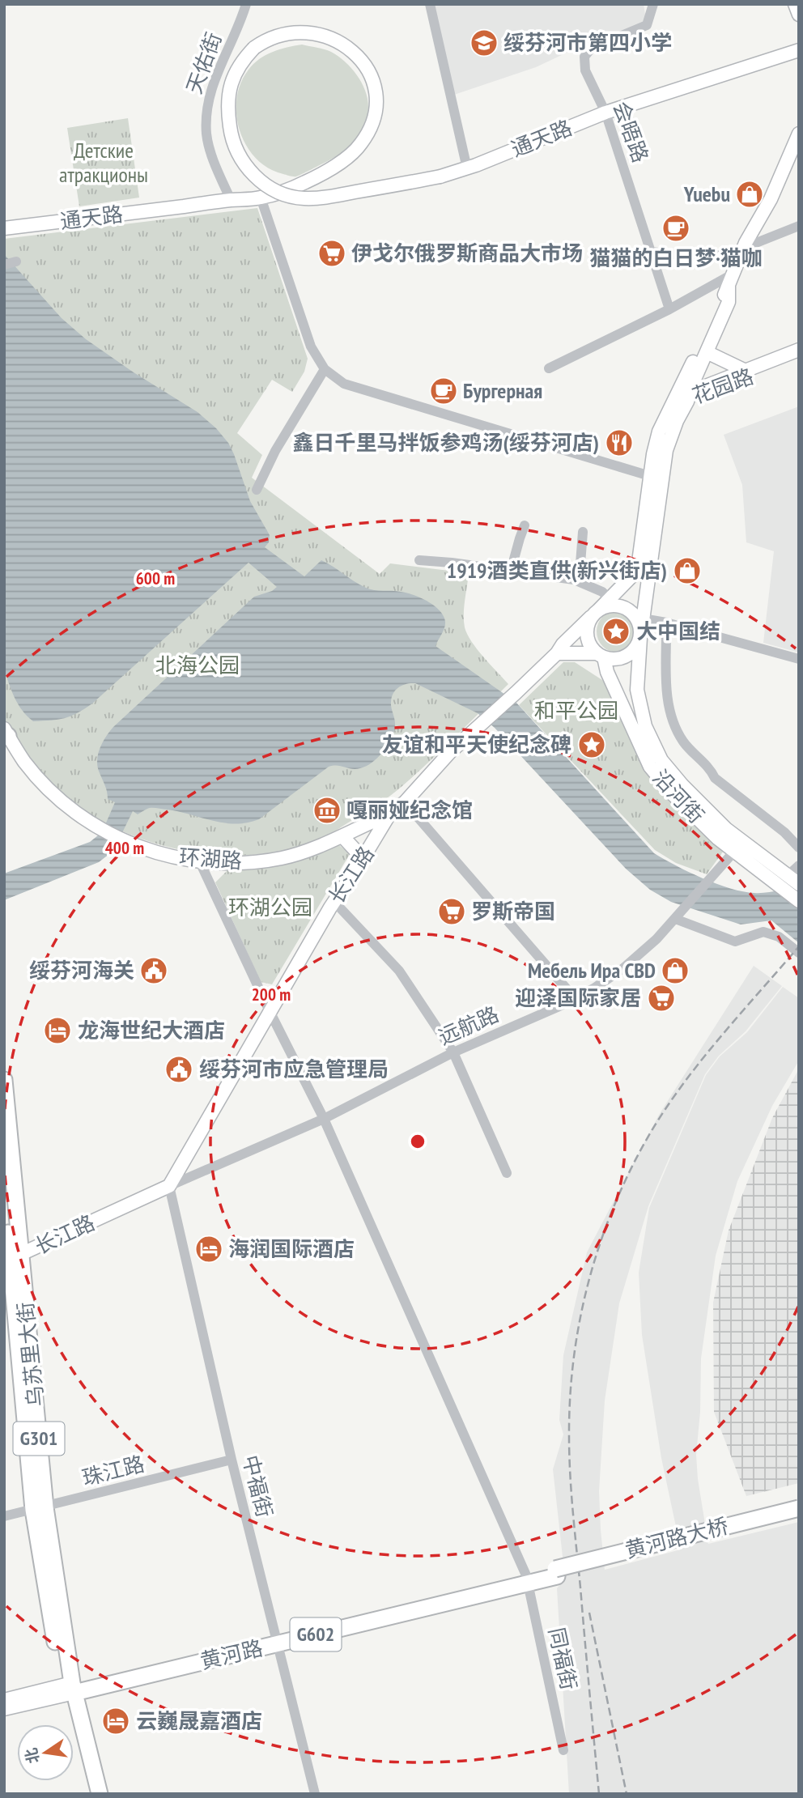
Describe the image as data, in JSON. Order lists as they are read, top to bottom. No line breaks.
{"streets":{"highway":["乌苏里大街","G301","黄河路大桥","G602","黄河路"],"main road":["通天路","花园路","沿河街","环湖路","长江路"],"street":["天佑街","会晤路","远航路","珠江路","中福街","同福街"]},"crossings":[["天佑街","通天路"],["会晤路","通天路"],["花园路","长江路"],["沿河街","长江路"],["沿河街","远航路"],["环湖路","长江路"],["环湖路","同福街"],["长江路","远航路"],["长江路","乌苏里大街"],["长江路","中福街"],["长江路","同福街"],["远航路","中福街"],["远航路","同福街"],["乌苏里大街","珠江路"],["乌苏里大街","黄河路"],["珠江路","中福街"],["中福街","黄河路"],["黄河路大桥","黄河路"],["黄河路","同福街"]],"parks":["Детские атракционы","北海公园","和平公园","环湖公园"],"places":{"school or university":["绥芬河市第四小学"],"shop":["Yuebu","1919酒类直供(新兴街店)","Мебель Ира CBD"],"cafe":["猫猫的白日梦·猫咖","Бургерная"],"supermarket":["伊戈尔俄罗斯商品大市场","罗斯帝国","迎泽国际家居"],"restaurant":["鑫日千里马拌饭参鸡汤(绥芬河店)"],"place":["大中国结","友谊和平天使纪念碑"],"museum":["嘎丽娅纪念馆"],"public building":["绥芬河海关","绥芬河市应急管理局"],"hotel":["龙海世纪大酒店","海润国际酒店","云巍晟嘉酒店"]},"north":"left","rings":["600 m","400 m","200 m"]}
